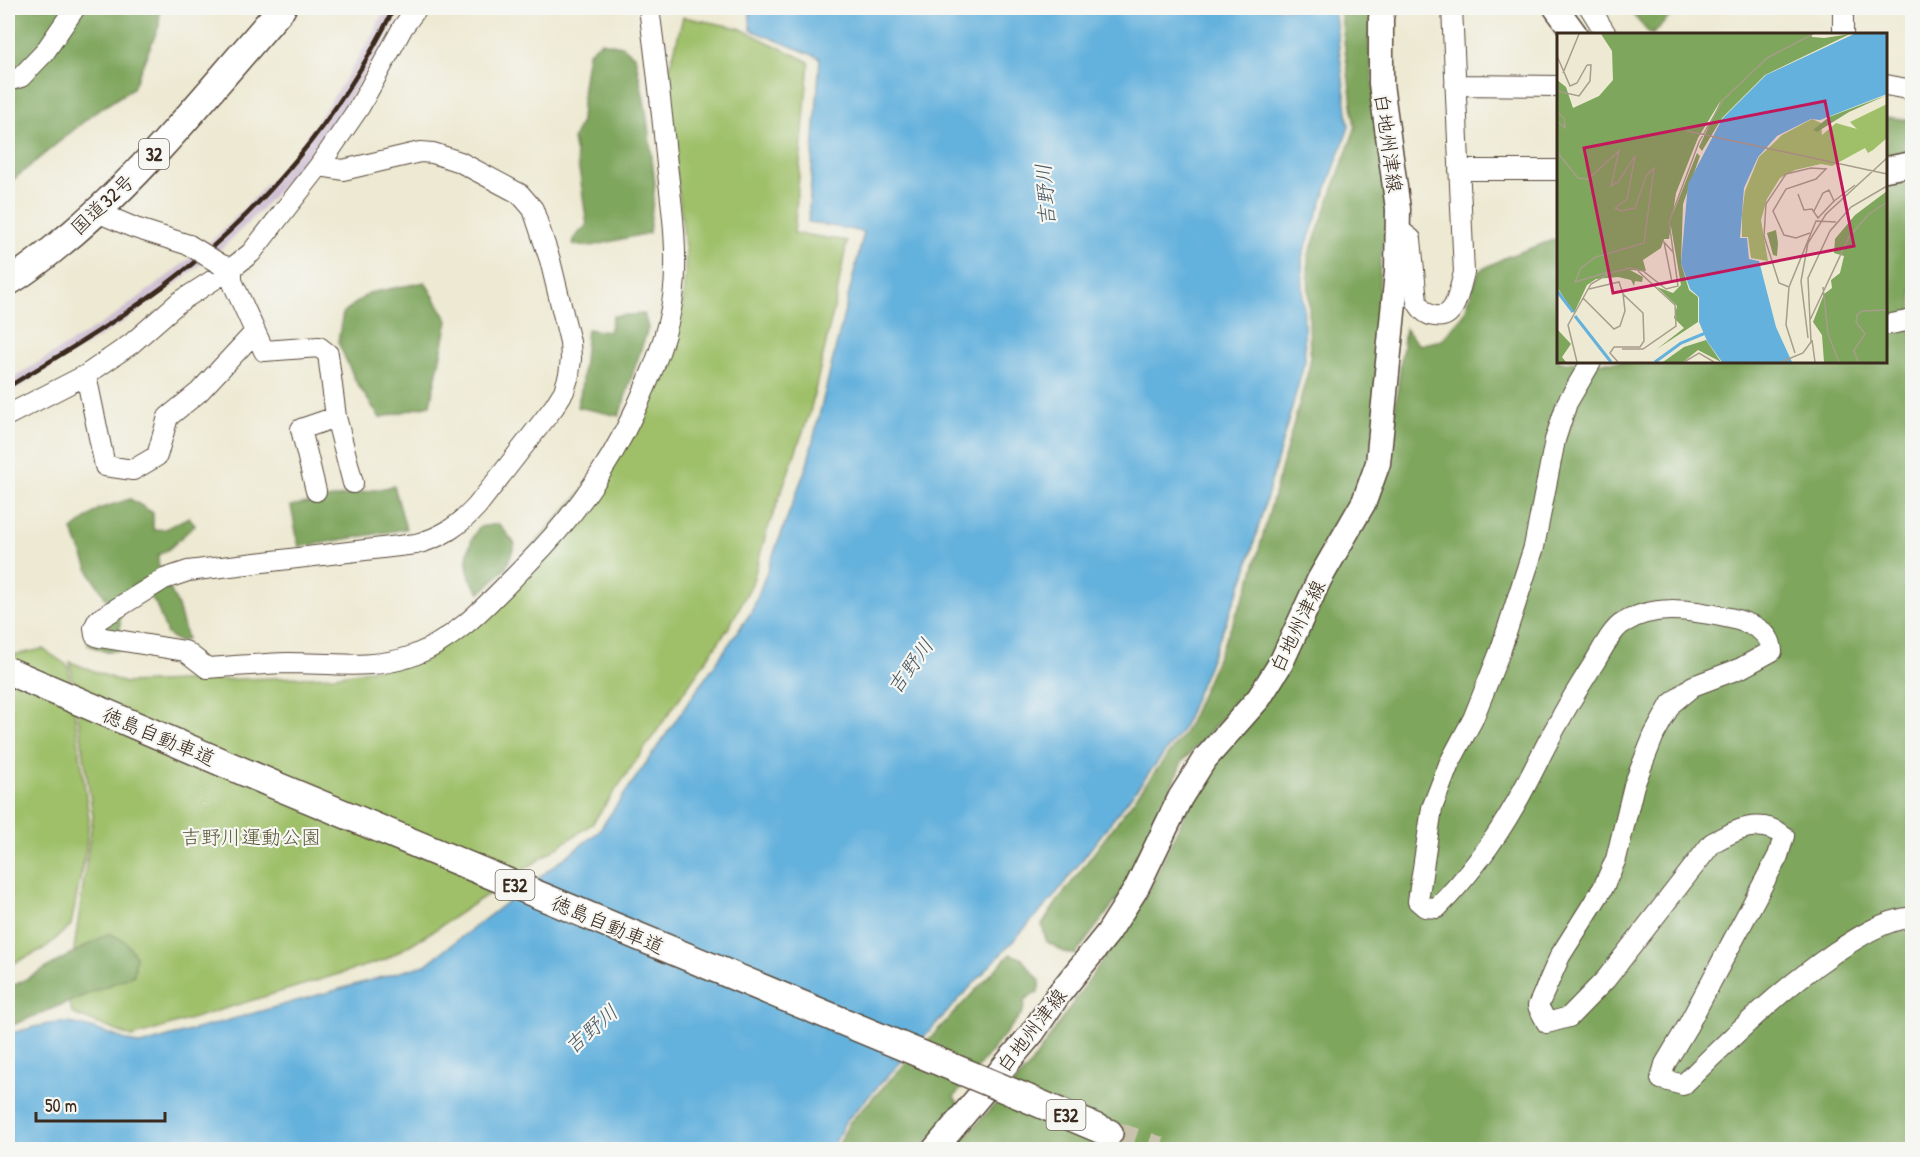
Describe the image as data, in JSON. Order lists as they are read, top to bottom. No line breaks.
{"streets":{"highway":["32","国道32号","徳島自動車道","E32"],"main road":["白地州津線"]},"water":["吉野川"],"parks":["吉野川運動公園"],"scale_bar":"50 m"}
